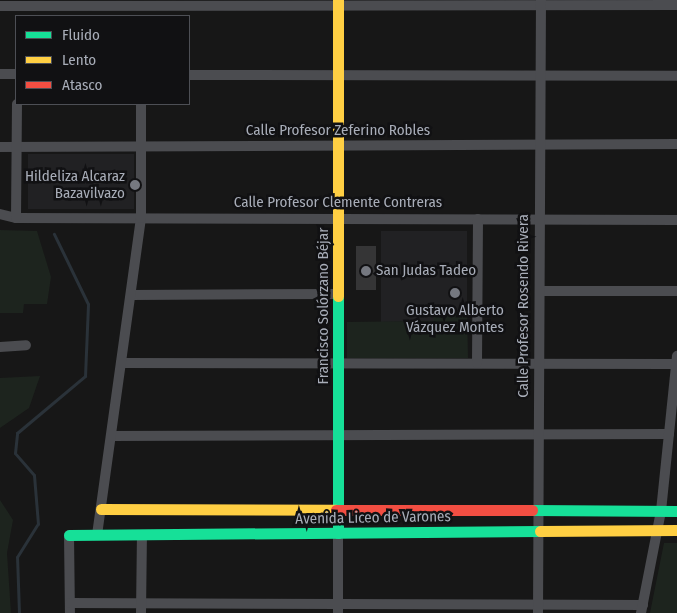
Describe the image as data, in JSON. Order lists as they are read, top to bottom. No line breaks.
{"streets":{"street":["Calle Profesor Zeferino Robles","Calle Profesor Clemente Contreras","Francisco Solórzano Béjar","Calle Profesor Rosendo Rivera","Avenida Liceo de Varones"]},"crossings":[["Calle Profesor Zeferino Robles","Francisco Solórzano Béjar"],["Calle Profesor Zeferino Robles","Calle Profesor Rosendo Rivera"],["Calle Profesor Clemente Contreras","Francisco Solórzano Béjar"],["Calle Profesor Clemente Contreras","Calle Profesor Rosendo Rivera"],["Francisco Solórzano Béjar","Avenida Liceo de Varones"],["Calle Profesor Rosendo Rivera","Avenida Liceo de Varones"]],"places":["Hildeliza Alcaraz Bazavilvazo","San Judas Tadeo","Gustavo Alberto Vázquez Montes"],"legend":["Fluido","Lento","Atasco"]}
